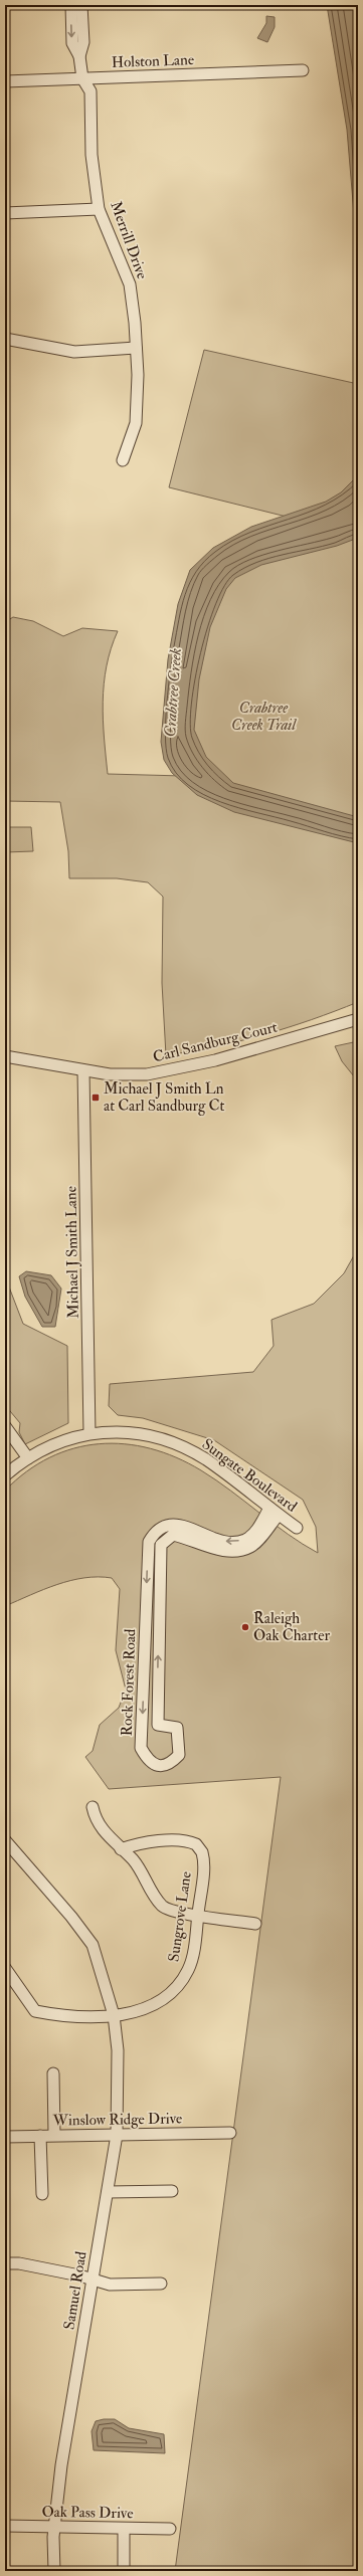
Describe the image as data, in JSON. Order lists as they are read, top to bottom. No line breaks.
{"streets":{"street":["Holston Lane","Merrill Drive","Carl Sandburg Court","Michael J Smith Lane","Sungate Boulevard","Rock Forest Road","Sungrove Lane","Winslow Ridge Drive","Samuel Road","Oak Pass Drive"]},"crossings":[["Holston Lane","Merrill Drive"],["Carl Sandburg Court","Michael J Smith Lane"],["Michael J Smith Lane","Sungate Boulevard"],["Sungate Boulevard","Rock Forest Road"],["Sungrove Lane","Samuel Road"],["Winslow Ridge Drive","Samuel Road"],["Samuel Road","Oak Pass Drive"]],"water":["Crabtree Creek"],"parks":["Crabtree Creek Trail"],"places":{"transit":["Michael J Smith Ln at Carl Sandburg Ct"],"other":["Raleigh Oak Charter"]}}
